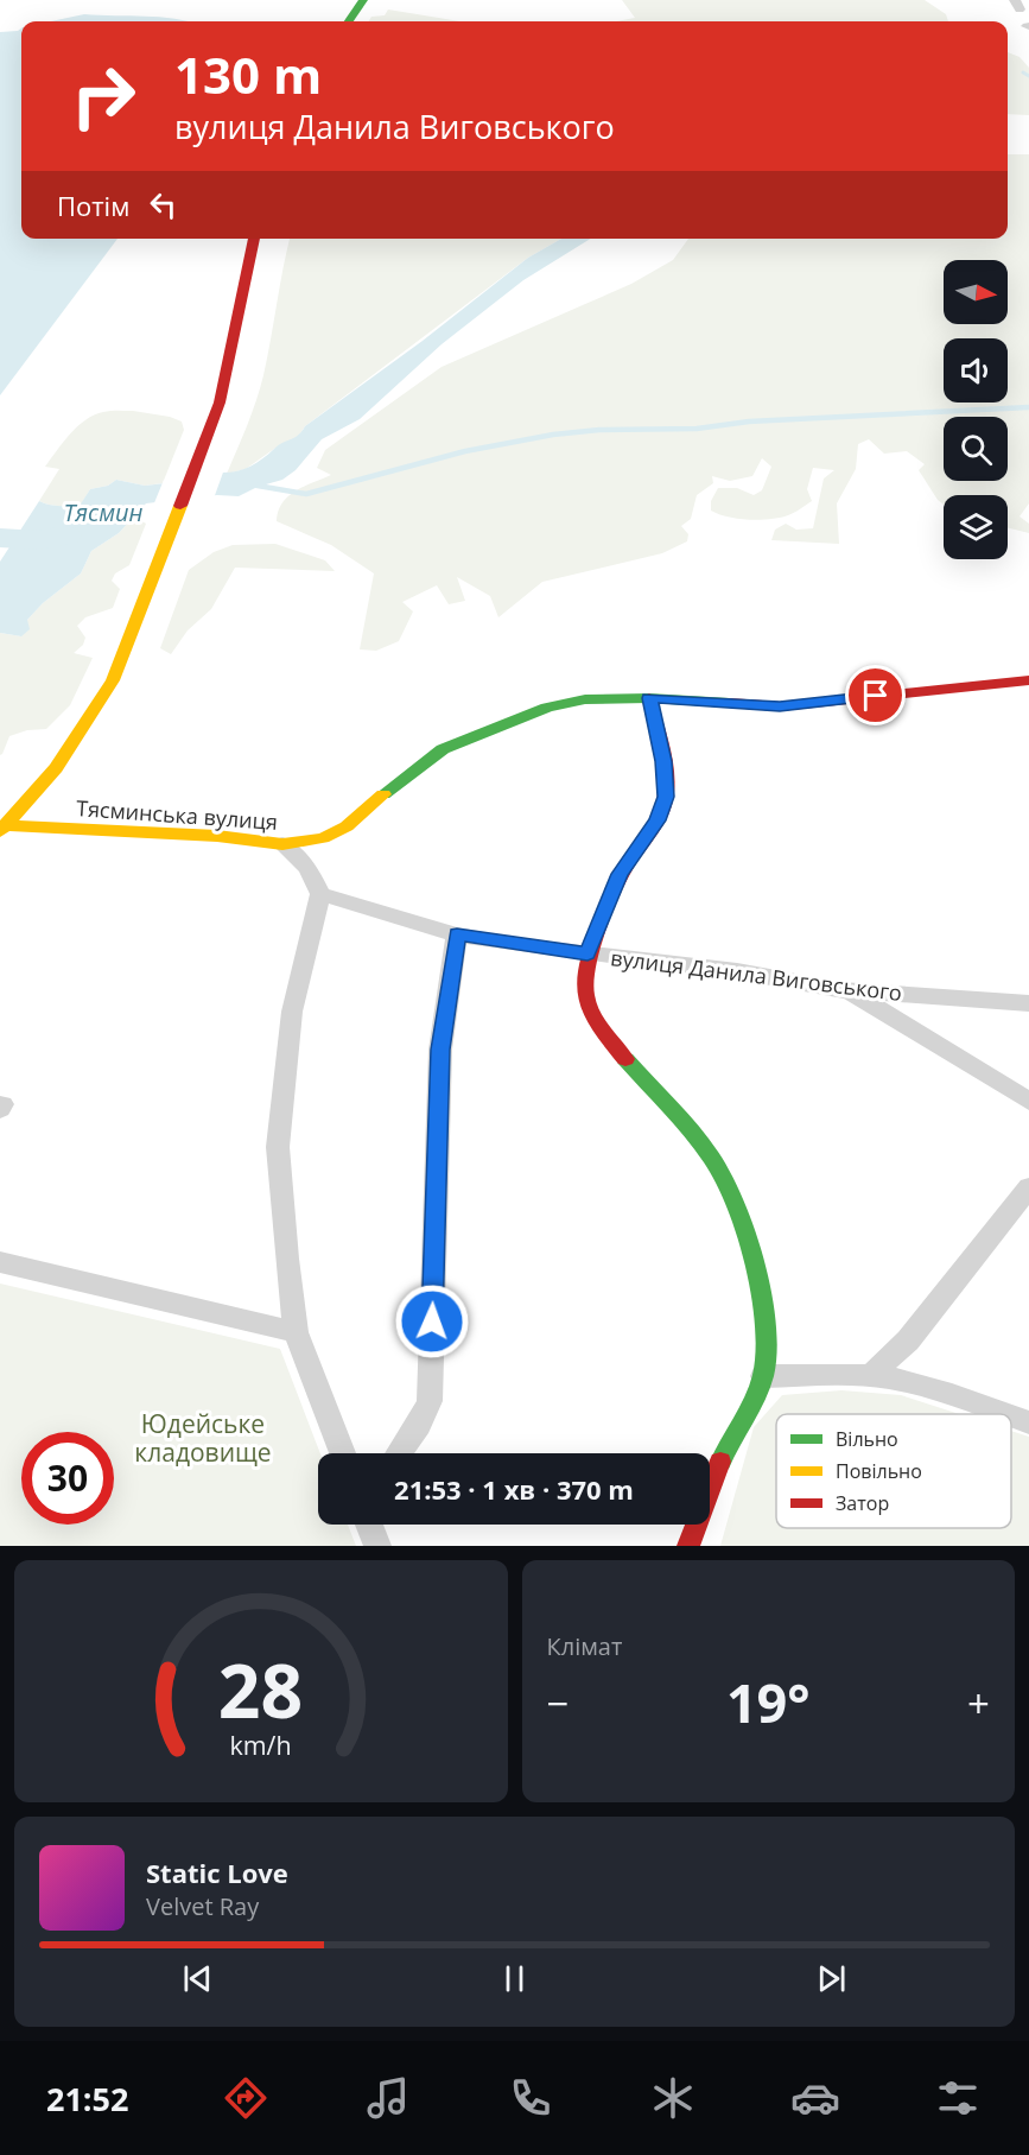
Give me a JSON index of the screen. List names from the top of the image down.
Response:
{
  "streets": {
    "street": ["Тясминська вулиця", "вулиця Данила Виговського"]
  },
  "water": ["Тясмин"],
  "parks": ["Юдейське кладовище"],
  "legend": ["Вільно", "Повільно", "Затор"],
  "north": "right",
  "page": {
    "turn": ["130 m", "вулиця Данила Виговського"],
    "then": "Потім",
    "limit": "30",
    "trip": "21:53 · 1 хв · 370 m",
    "tile": "Клімат",
    "heat": ["−", "19°", "+"],
    "song": ["Static Love", "Velvet Ray"],
    "tabs": "21:52",
    "gauge": ["28", "km/h"]
  }
}
